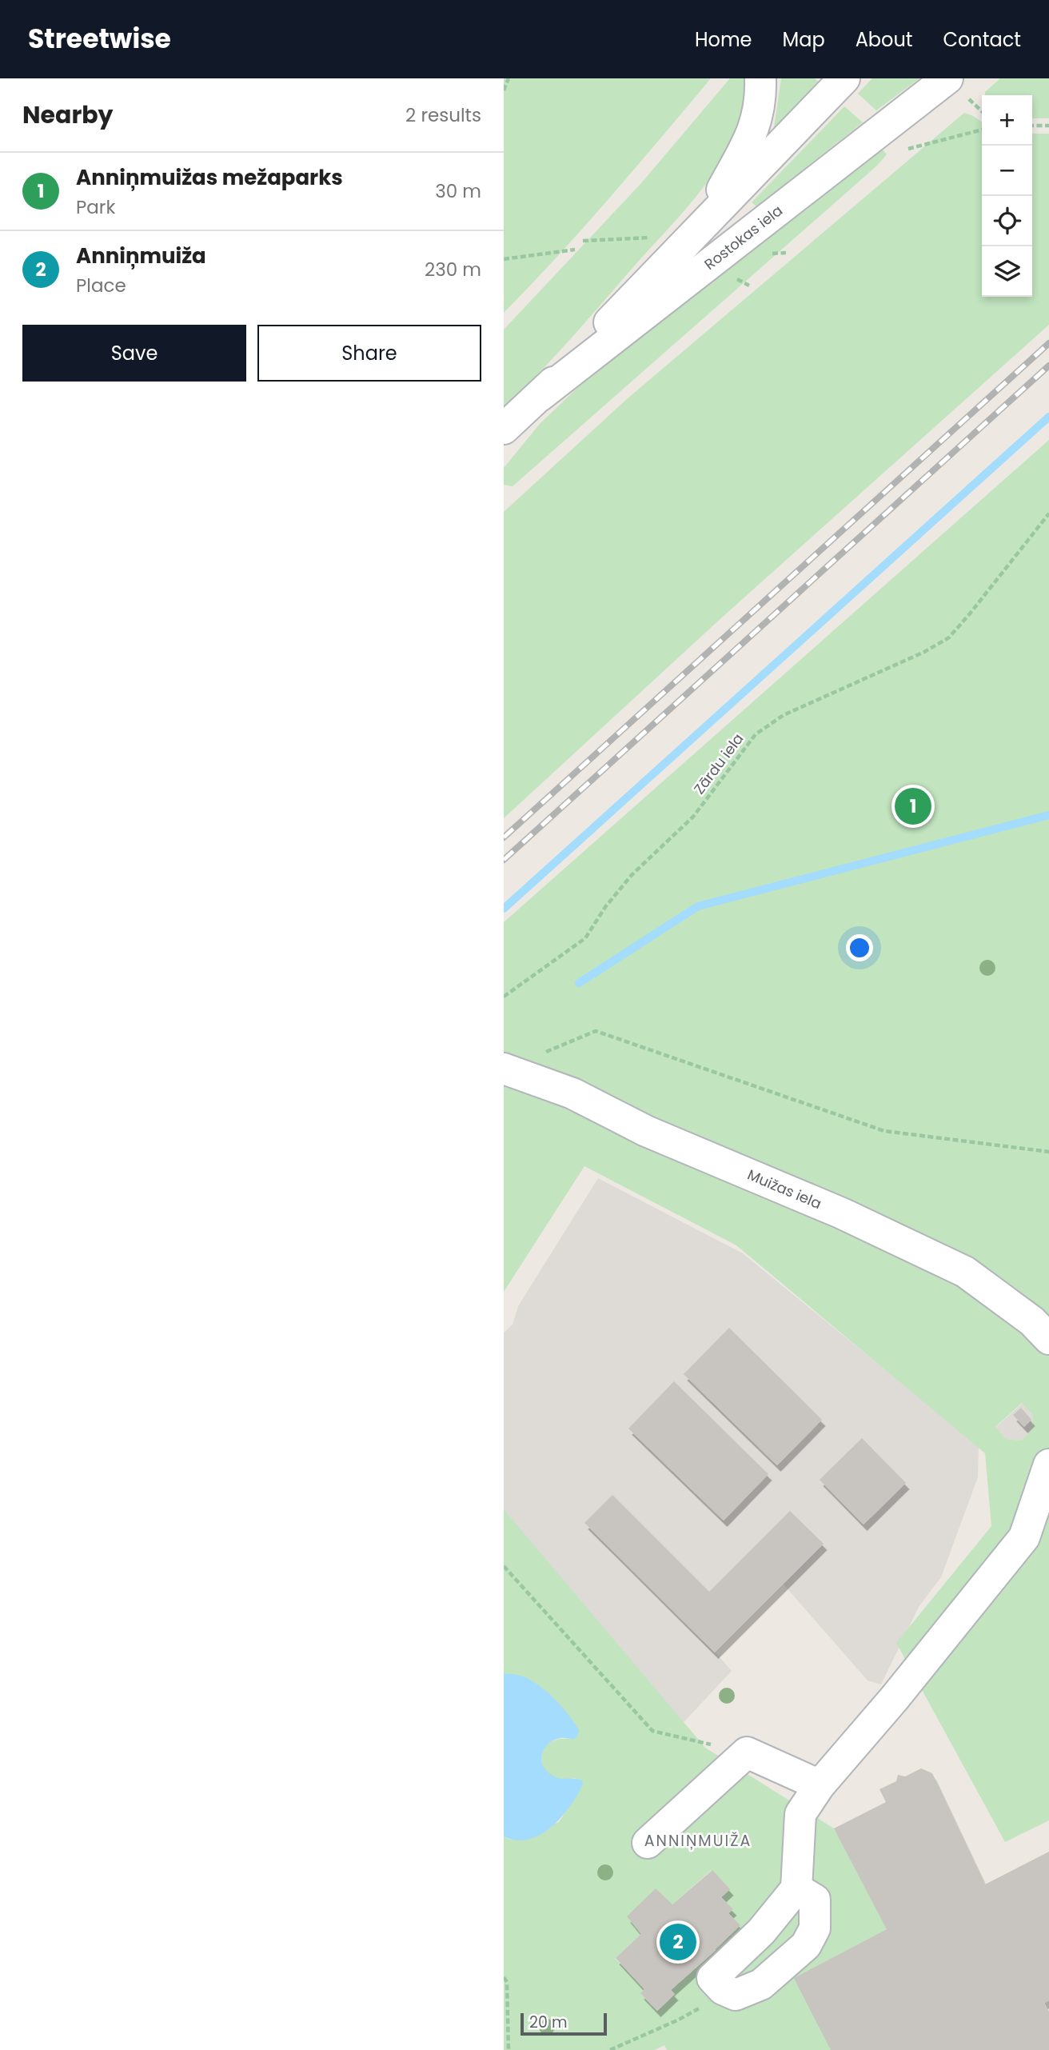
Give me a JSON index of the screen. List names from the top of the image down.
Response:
{
  "streets": {
    "street": ["Rostokas iela", "Muižas iela"],
    "path": ["Zārdu iela"]
  },
  "districts": ["ANNIŅMUIŽA"],
  "scale_bar": "20 m",
  "page": {
    "header": "Streetwise",
    "nav": [
      "Home",
      "Map",
      "About",
      "Contact"
    ],
    "heading": ["Nearby", "2 results"],
    "map_buttons": ["+", "−"],
    "list": [
      {
        "mark": "1",
        "name": "Anniņmuižas mežaparks",
        "note": "Park",
        "value": "30 m"
      },
      {
        "mark": "2",
        "name": "Anniņmuiža",
        "note": "Place",
        "value": "230 m"
      }
    ],
    "buttons": ["Save", "Share"],
    "pins": ["1", "2"],
    "scale": "20 m"
  }
}
